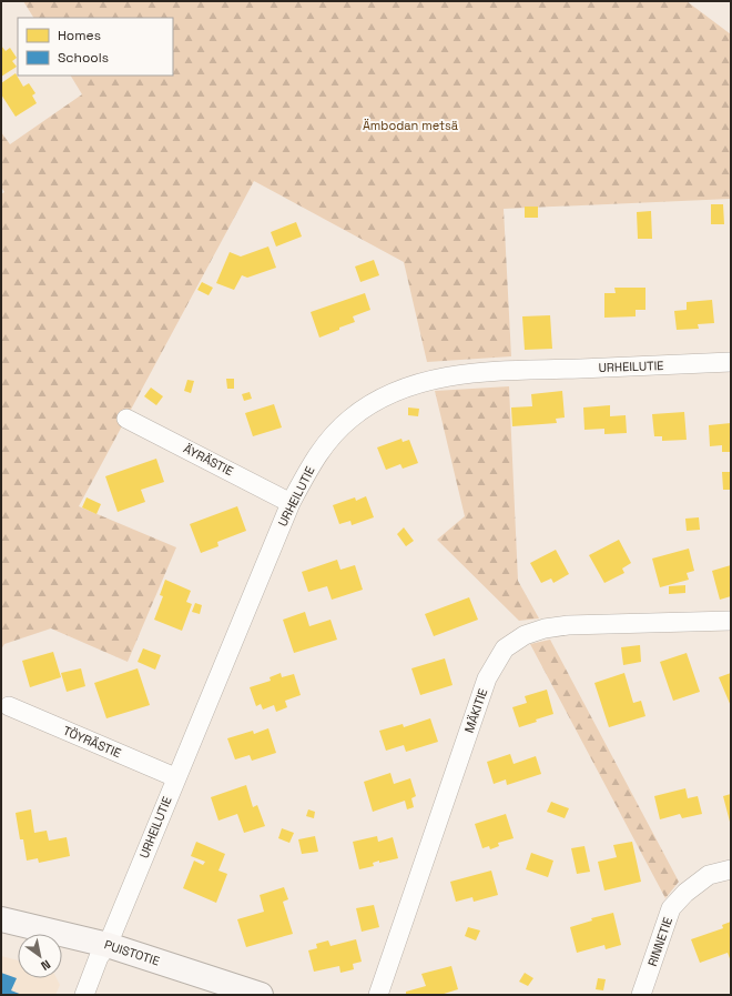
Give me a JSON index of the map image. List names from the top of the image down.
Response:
{
  "streets": {
    "street": [
      "URHEILUTIE",
      "ÄYRÄSTIE",
      "MÄKITIE",
      "TÖYRÄSTIE",
      "RINNETIE",
      "PUISTOTIE"
    ]
  },
  "crossings": [
    ["URHEILUTIE", "ÄYRÄSTIE"],
    ["URHEILUTIE", "TÖYRÄSTIE"],
    ["URHEILUTIE", "PUISTOTIE"]
  ],
  "parks": ["Ämbodan metsä"],
  "legend": ["Homes", "Schools"],
  "north": "bottom right"
}
